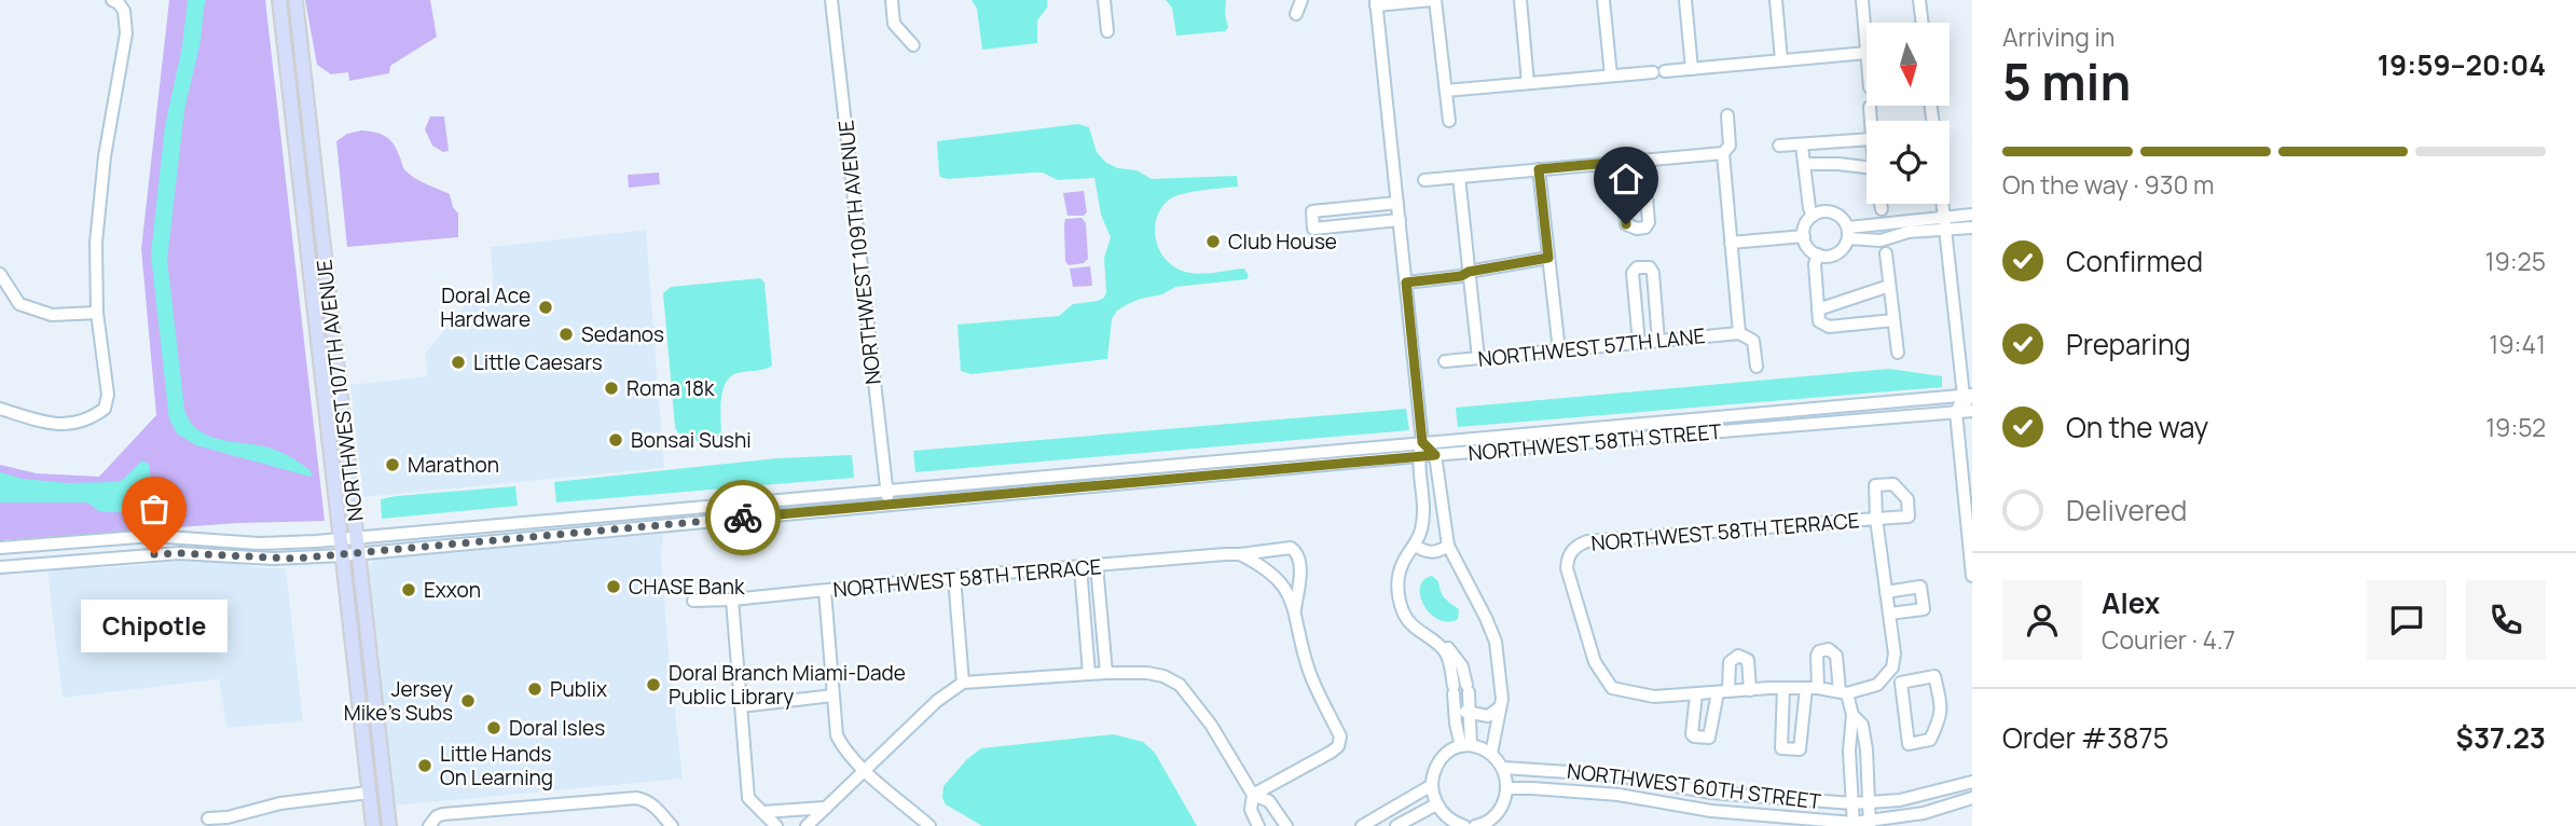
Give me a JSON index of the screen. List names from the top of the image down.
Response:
{
  "streets": {
    "main road": ["NORTHWEST 107TH AVENUE"],
    "street": [
      "NORTHWEST 109TH AVENUE",
      "NORTHWEST 57TH LANE",
      "NORTHWEST 58TH STREET",
      "NORTHWEST 58TH TERRACE",
      "NORTHWEST 60TH STREET"
    ]
  },
  "crossings": [
    ["NORTHWEST 109TH AVENUE", "NORTHWEST 58TH STREET"],
    ["NORTHWEST 107TH AVENUE", "NORTHWEST 58TH STREET"]
  ],
  "places": [
    "Club House",
    "Doral Ace Hardware",
    "Sedanos",
    "Little Caesars",
    "Roma 18k",
    "Bonsai Sushi",
    "Marathon",
    "Chipotle",
    "CHASE Bank",
    "Exxon",
    "Doral Branch Miami-Dade Public Library",
    "Publix",
    "Jersey Mike's Subs",
    "Doral Isles",
    "Little Hands On Learning"
  ],
  "north": "bottom",
  "page": {
    "heading": ["5 min", "Arriving in", "19:59–20:04"],
    "panel": [
      "Alex",
      "Courier · 4.7",
      "Order #3875",
      "$37.23"
    ],
    "bar": "On the way · 930 m",
    "list": [
      ["Confirmed", "19:25"],
      ["Preparing", "19:41"],
      ["On the way", "19:52"],
      "Delivered"
    ],
    "bubble": "Chipotle"
  }
}
